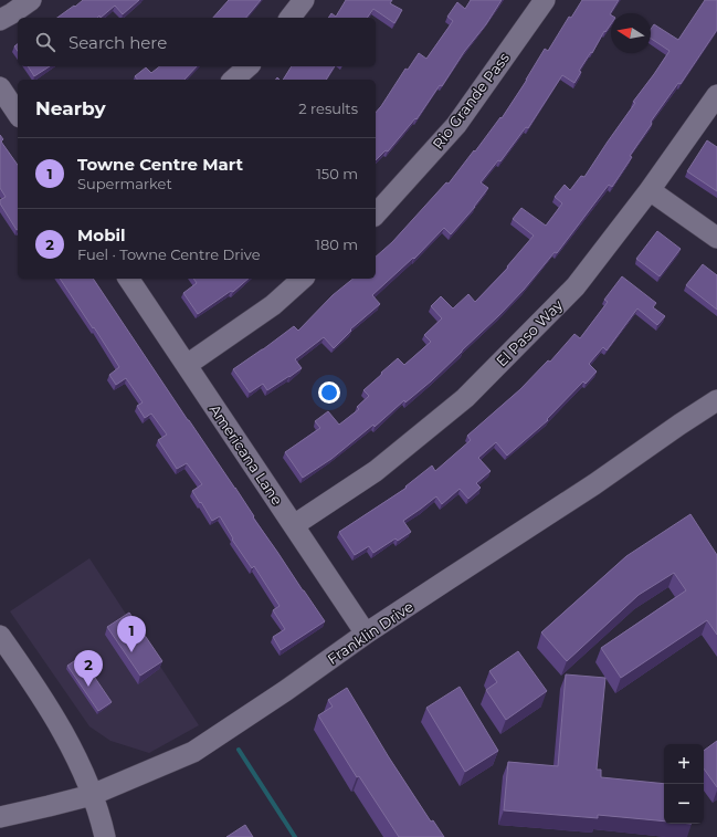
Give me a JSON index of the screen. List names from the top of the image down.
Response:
{
  "streets": {
    "street": [
      "Rio Grande Pass",
      "El Paso Way",
      "Americana Lane",
      "Franklin Drive"
    ]
  },
  "crossings": [
    ["El Paso Way", "Americana Lane"],
    ["Americana Lane", "Franklin Drive"]
  ],
  "north": "left",
  "page": {
    "search": "Search here",
    "heading": ["Nearby", "2 results"],
    "list": [
      {
        "mark": "1",
        "name": "Towne Centre Mart",
        "note": "Supermarket",
        "value": "150 m"
      },
      {
        "mark": "2",
        "name": "Mobil",
        "note": "Fuel · Towne Centre Drive",
        "value": "180 m"
      }
    ],
    "pins": ["1", "2"],
    "map_buttons": ["+", "−"]
  }
}
